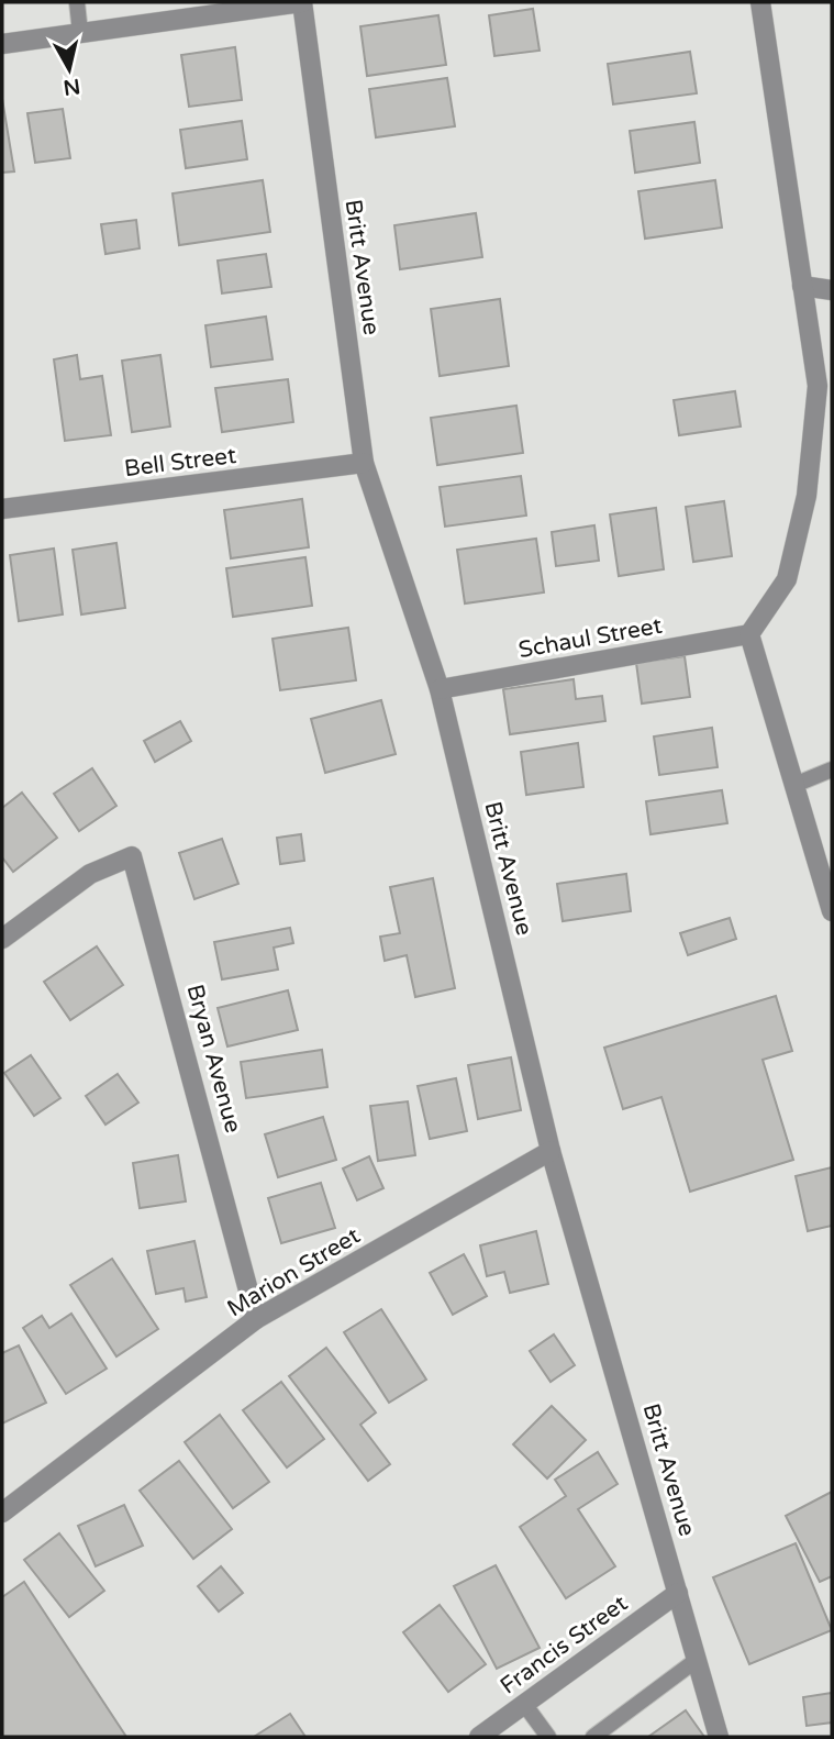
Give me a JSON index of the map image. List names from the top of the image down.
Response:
{
  "streets": {
    "street": [
      "Britt Avenue",
      "Bell Street",
      "Schaul Street",
      "Bryan Avenue",
      "Marion Street",
      "Francis Street"
    ]
  },
  "crossings": [
    ["Britt Avenue", "Bell Street"],
    ["Britt Avenue", "Schaul Street"],
    ["Britt Avenue", "Marion Street"],
    ["Britt Avenue", "Francis Street"],
    ["Bryan Avenue", "Marion Street"]
  ],
  "north": "bottom"
}
